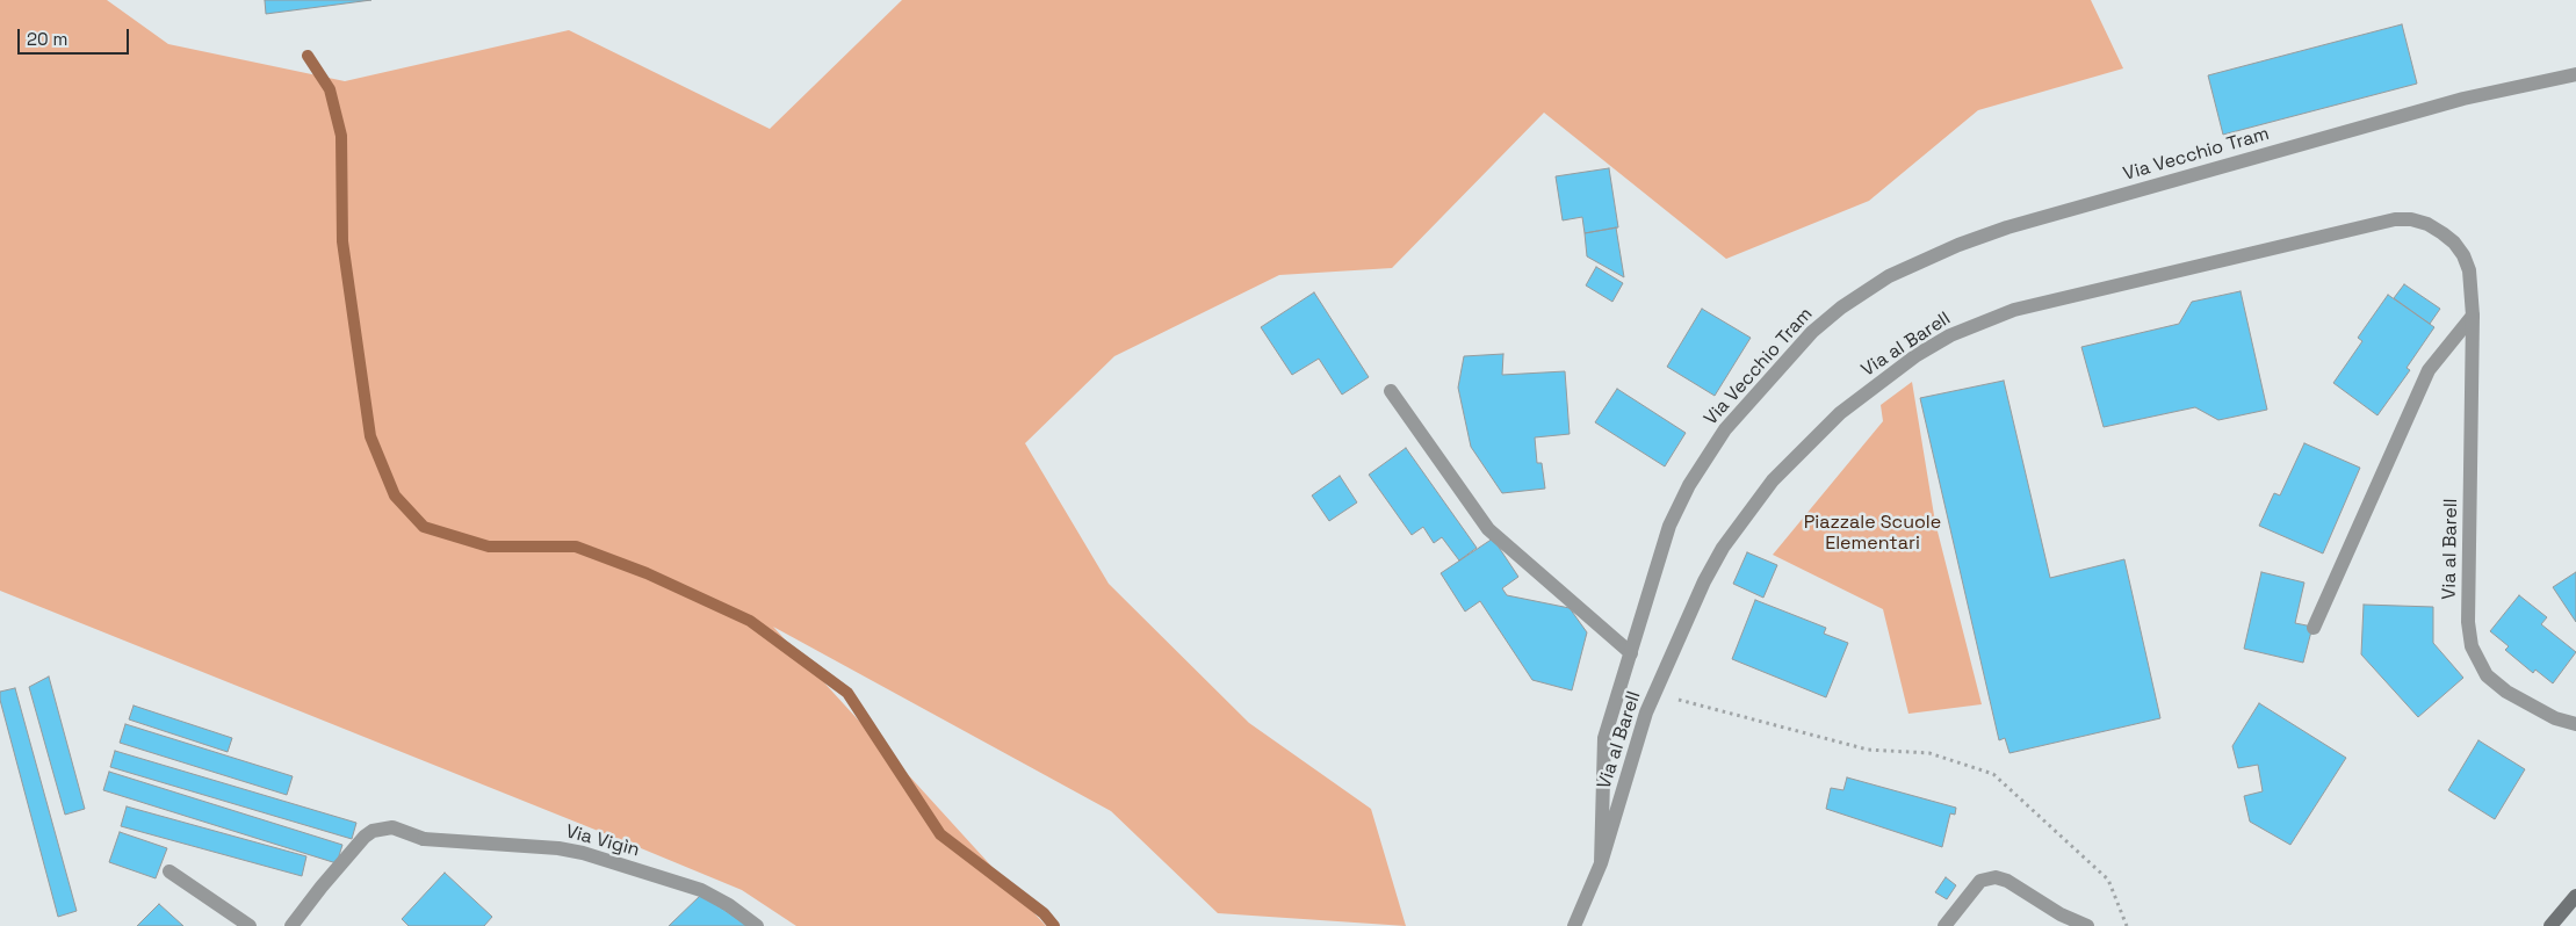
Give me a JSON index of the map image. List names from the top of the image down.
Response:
{
  "streets": {
    "street": ["Via Vecchio Tram", "Via al Barell", "Via Vigìn"]
  },
  "crossings": [
    ["Via Vecchio Tram", "Via al Barell"]
  ],
  "parks": ["Piazzale Scuole Elementari"],
  "scale_bar": "20 m"
}
